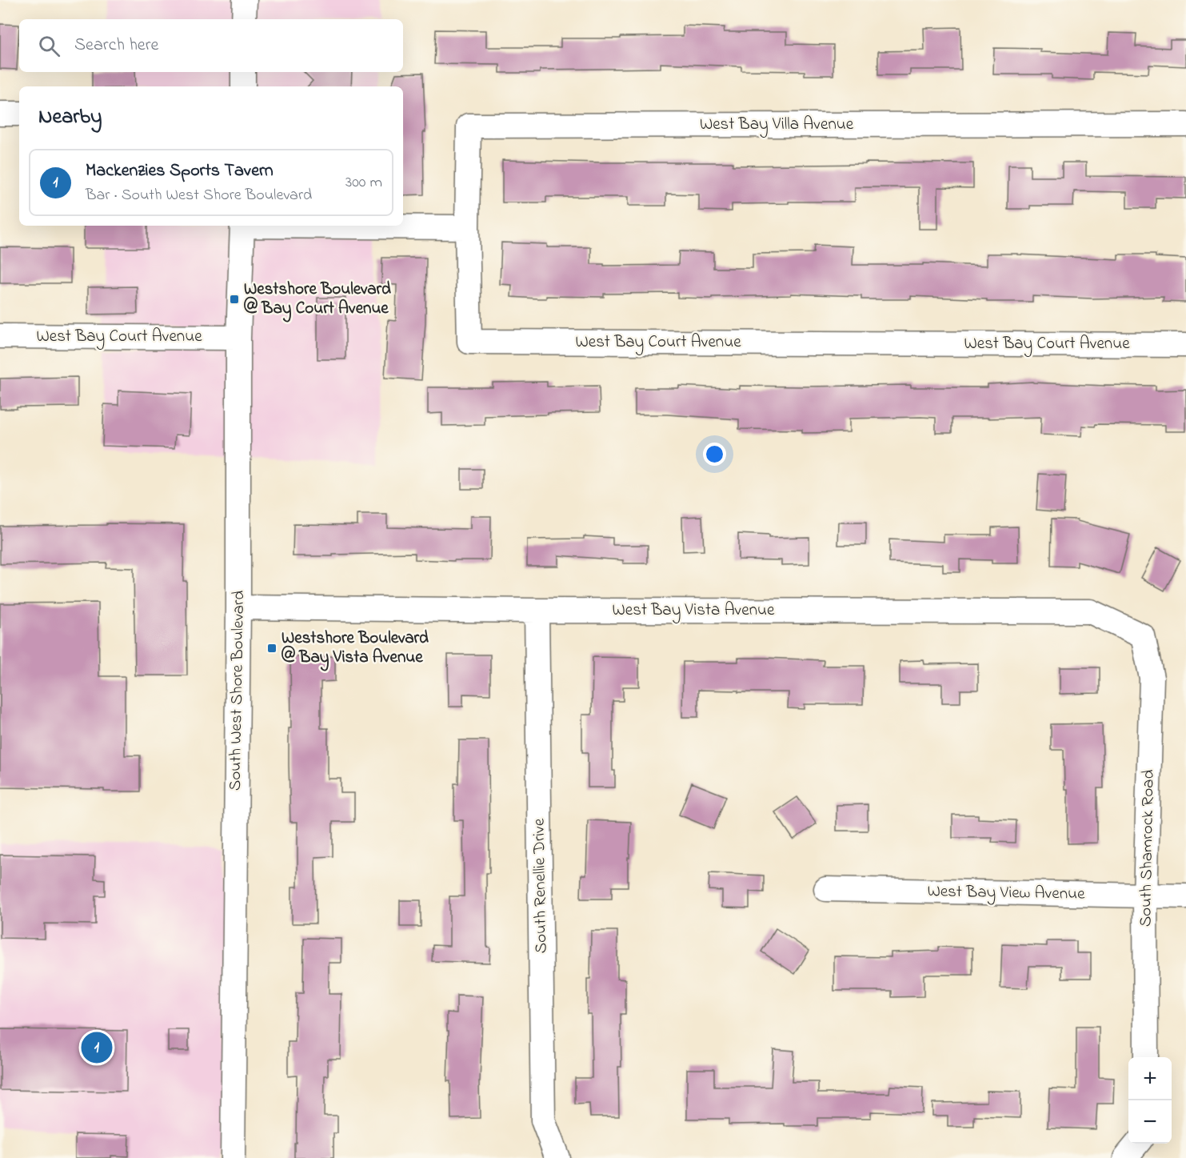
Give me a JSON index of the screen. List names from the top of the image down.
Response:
{
  "streets": {
    "street": [
      "West Bay Villa Avenue",
      "West Bay Court Avenue",
      "West Bay Vista Avenue",
      "South West Shore Boulevard",
      "South Shamrock Road",
      "South Renellie Drive",
      "West Bay View Avenue"
    ]
  },
  "crossings": [
    ["West Bay Villa Avenue", "West Bay Court Avenue"],
    ["West Bay Court Avenue", "South West Shore Boulevard"],
    ["West Bay Vista Avenue", "South West Shore Boulevard"],
    ["West Bay Vista Avenue", "South Shamrock Road"],
    ["West Bay Vista Avenue", "South Renellie Drive"],
    ["South Shamrock Road", "West Bay View Avenue"]
  ],
  "places": {
    "transit": ["Westshore Boulevard @ Bay Court Avenue", "Westshore Boulevard @ Bay Vista Avenue"]
  },
  "page": {
    "search": "Search here",
    "heading": "Nearby",
    "list": [
      {
        "mark": "1",
        "name": "Mackenzies Sports Tavern",
        "note": "Bar · South West Shore Boulevard",
        "value": "300 m"
      }
    ],
    "pins": "1",
    "map_buttons": ["+", "−"]
  }
}
